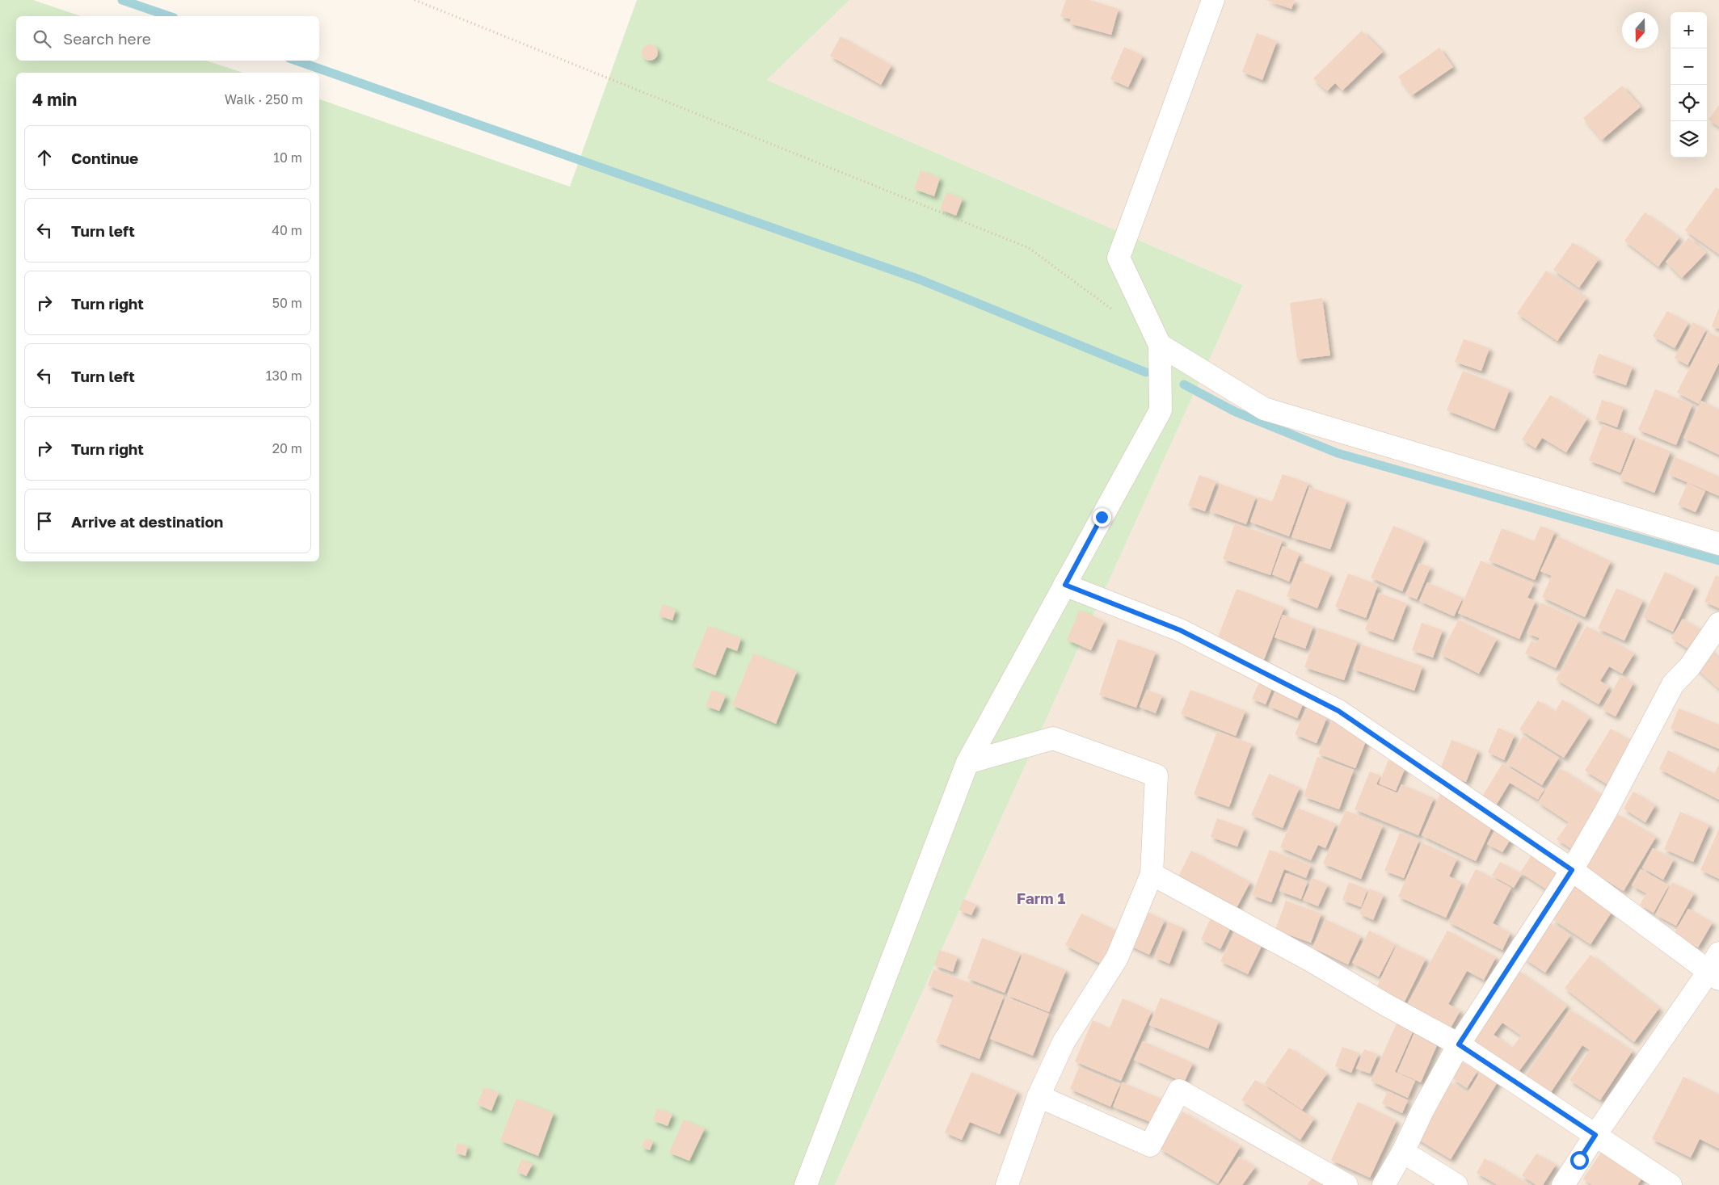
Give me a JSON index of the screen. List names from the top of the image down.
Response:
{
  "districts": ["Farm 1"],
  "north": "bottom",
  "page": {
    "map_buttons": ["+", "−"],
    "search": "Search here",
    "heading": ["4 min", "Walk · 250 m"],
    "list": [
      ["Continue", "10 m"],
      ["Turn left", "40 m"],
      ["Turn right", "50 m"],
      ["Turn left", "130 m"],
      ["Turn right", "20 m"],
      "Arrive at destination"
    ]
  }
}
